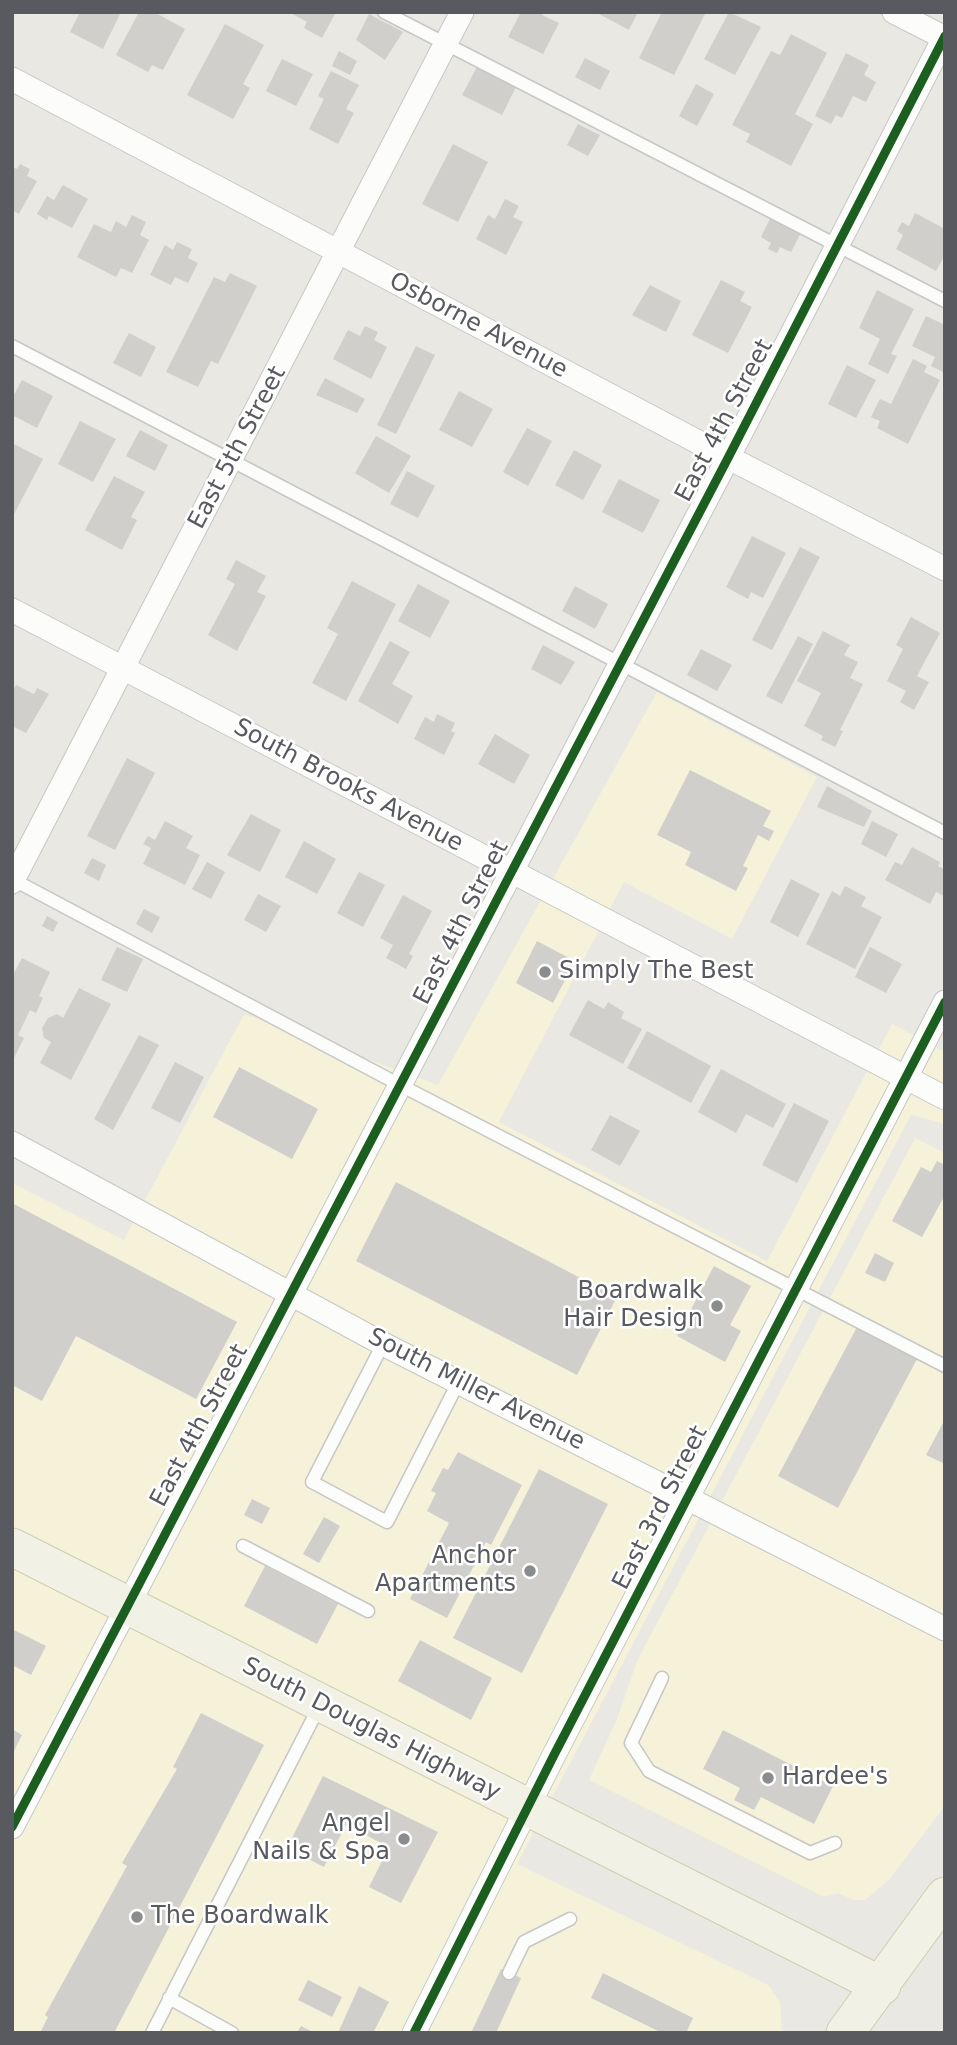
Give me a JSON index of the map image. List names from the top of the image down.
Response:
{
  "streets": {
    "main road": ["South Douglas Highway"],
    "street": [
      "Osborne Avenue",
      "East 4th Street",
      "East 5th Street",
      "South Brooks Avenue",
      "South Miller Avenue",
      "East 3rd Street"
    ]
  },
  "crossings": [
    ["Osborne Avenue", "East 4th Street"],
    ["Osborne Avenue", "East 5th Street"],
    ["East 4th Street", "South Brooks Avenue"],
    ["East 4th Street", "South Miller Avenue"],
    ["East 4th Street", "South Douglas Highway"],
    ["East 5th Street", "South Brooks Avenue"],
    ["South Brooks Avenue", "East 3rd Street"],
    ["South Miller Avenue", "East 3rd Street"],
    ["East 3rd Street", "South Douglas Highway"]
  ],
  "places": [
    "Simply The Best",
    "Boardwalk Hair Design",
    "Anchor Apartments",
    "Hardee's",
    "Angel Nails & Spa",
    "The Boardwalk"
  ]
}
